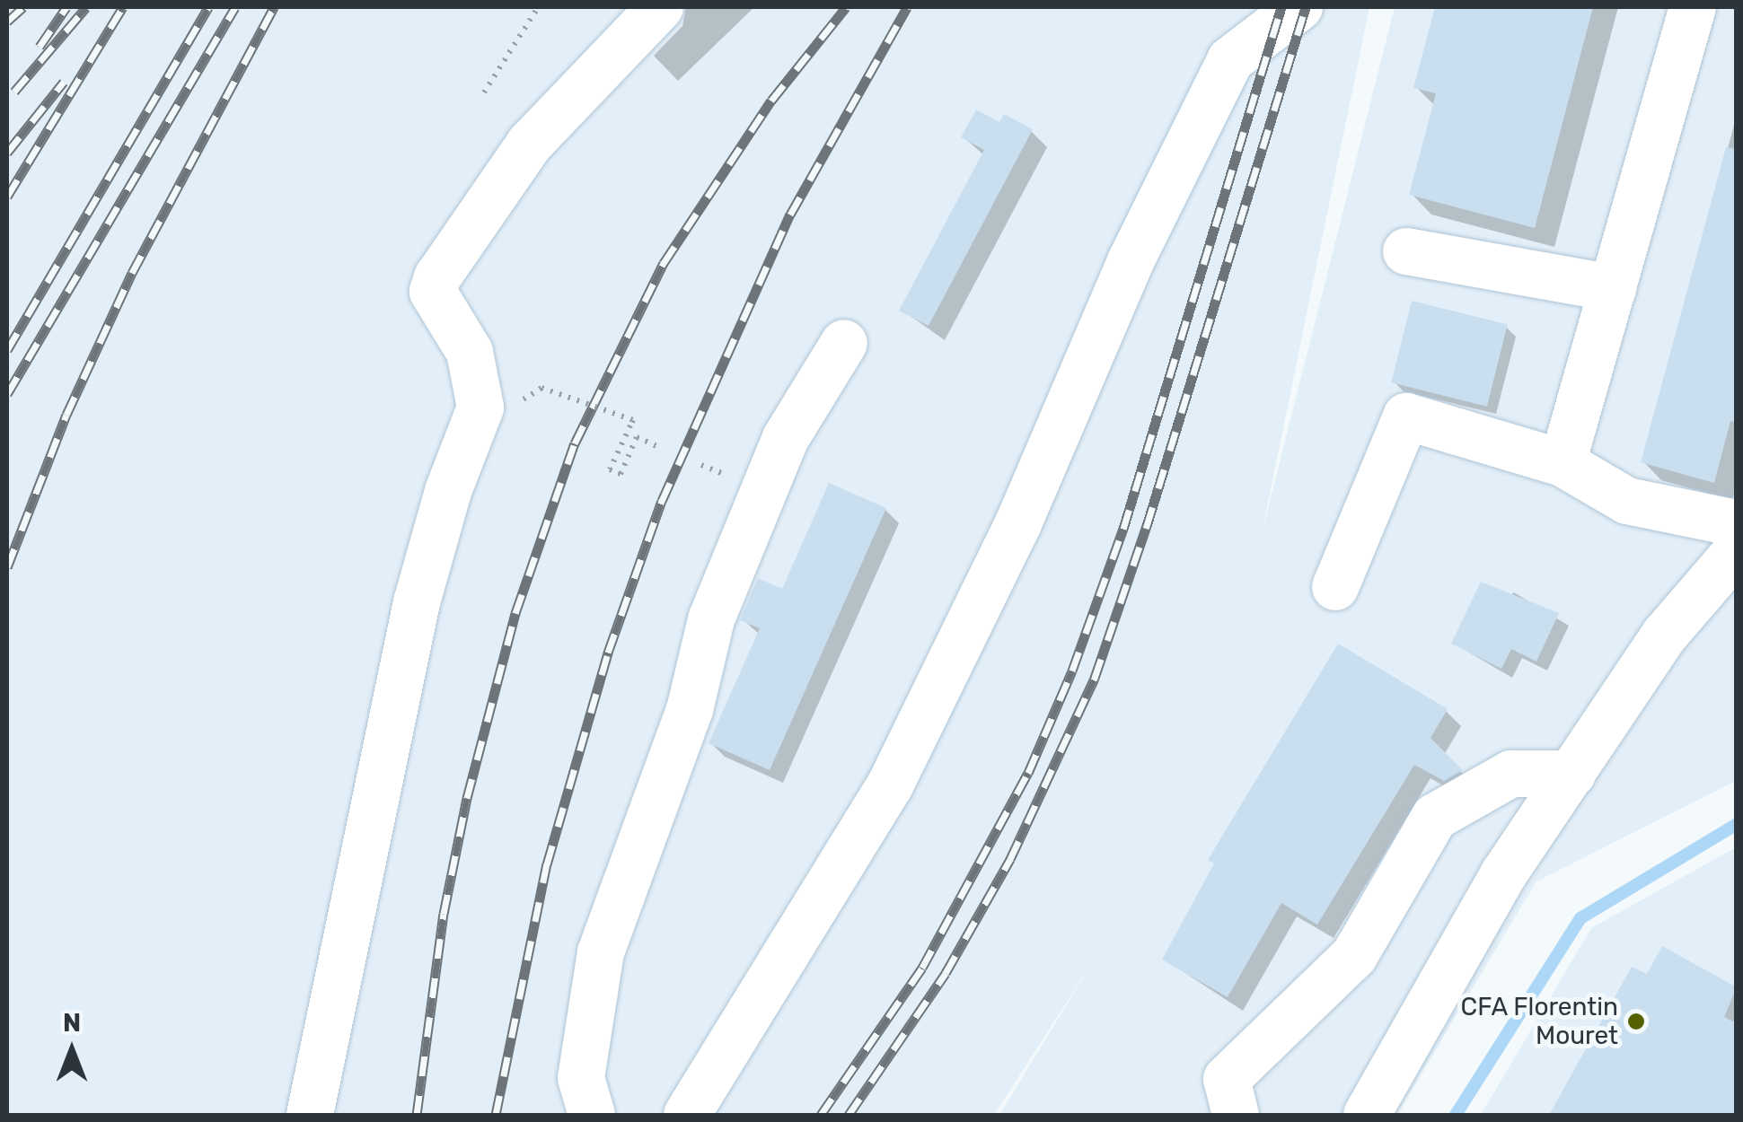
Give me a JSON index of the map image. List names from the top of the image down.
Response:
{
  "places": ["CFA Florentin Mouret"],
  "north": "top"
}
